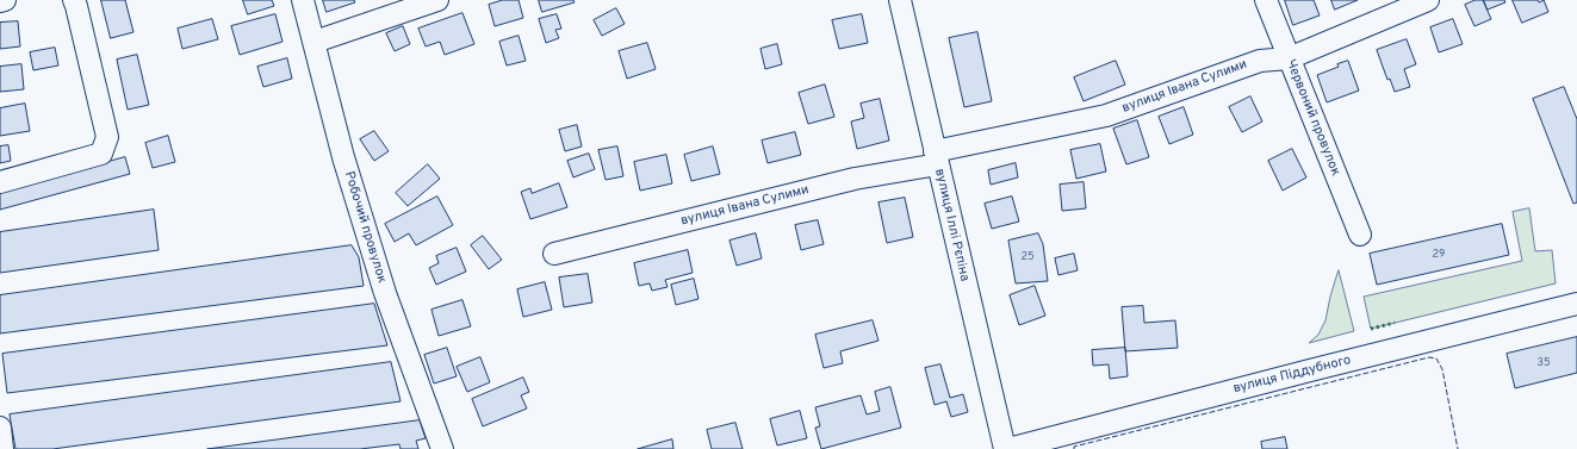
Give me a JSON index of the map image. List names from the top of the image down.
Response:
{
  "streets": {
    "street": [
      "вулиця Івана Сулими",
      "Червоний провулок",
      "вулиця Іллі Рєпіна",
      "Робочий провулок",
      "вулиця Піддубного"
    ]
  },
  "crossings": [
    ["вулиця Івана Сулими", "Червоний провулок"],
    ["вулиця Івана Сулими", "вулиця Іллі Рєпіна"],
    ["вулиця Іллі Рєпіна", "вулиця Піддубного"]
  ],
  "house_numbers": ["29", "25", "35"]
}
